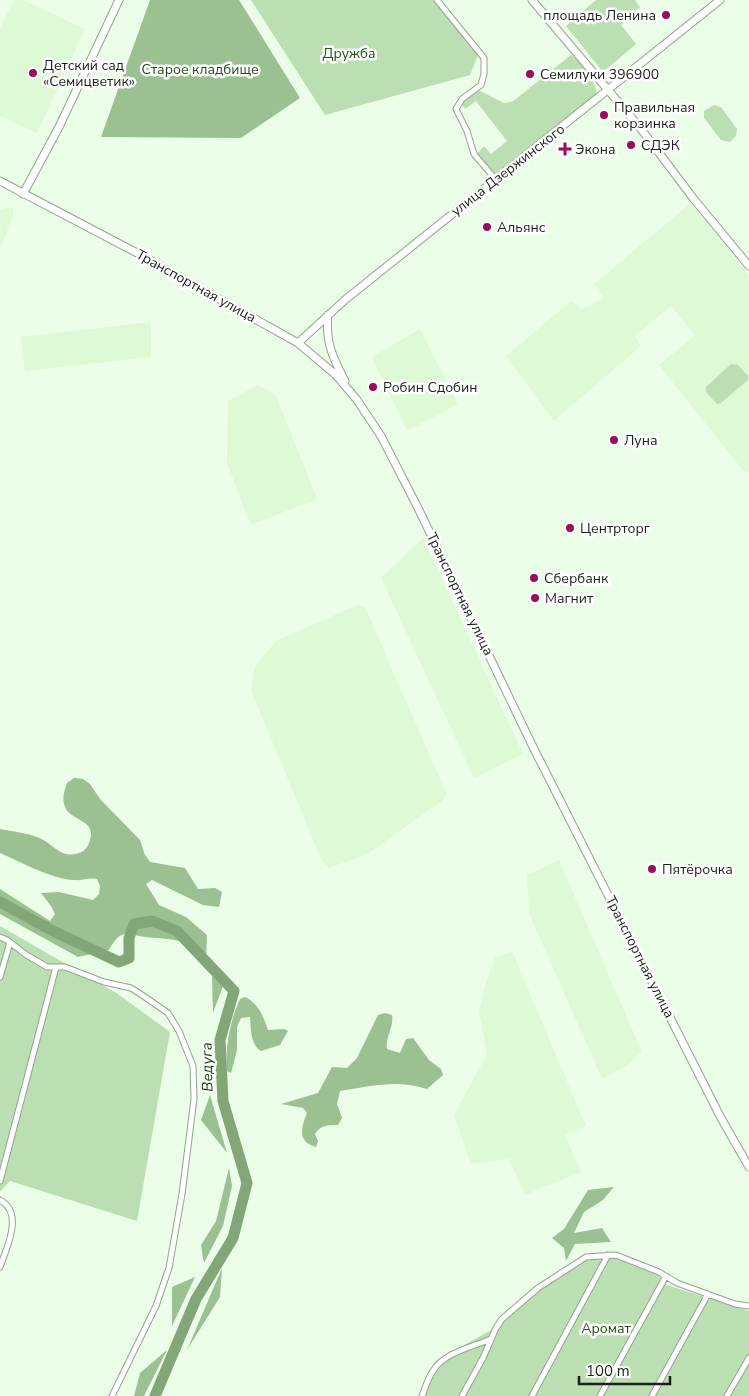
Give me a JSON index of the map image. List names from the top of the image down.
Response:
{
  "streets": {
    "main road": ["улица Дзержинского", "Транспортная улица"]
  },
  "crossings": [
    ["улица Дзержинского", "Транспортная улица"]
  ],
  "water": ["Ведуга"],
  "parks": ["Дружба", "Старое кладбище", "Аромат"],
  "places": {
    "other": [
      "площадь Ленина",
      "Детский сад «Семицветик»",
      "Семилуки 396900",
      "Правильная корзинка",
      "СДЭК",
      "Альянс",
      "Робин Сдобин",
      "Луна",
      "Центрторг",
      "Сбербанк",
      "Магнит",
      "Пятёрочка"
    ],
    "health": ["Экона"]
  },
  "scale_bar": "100 m"
}
